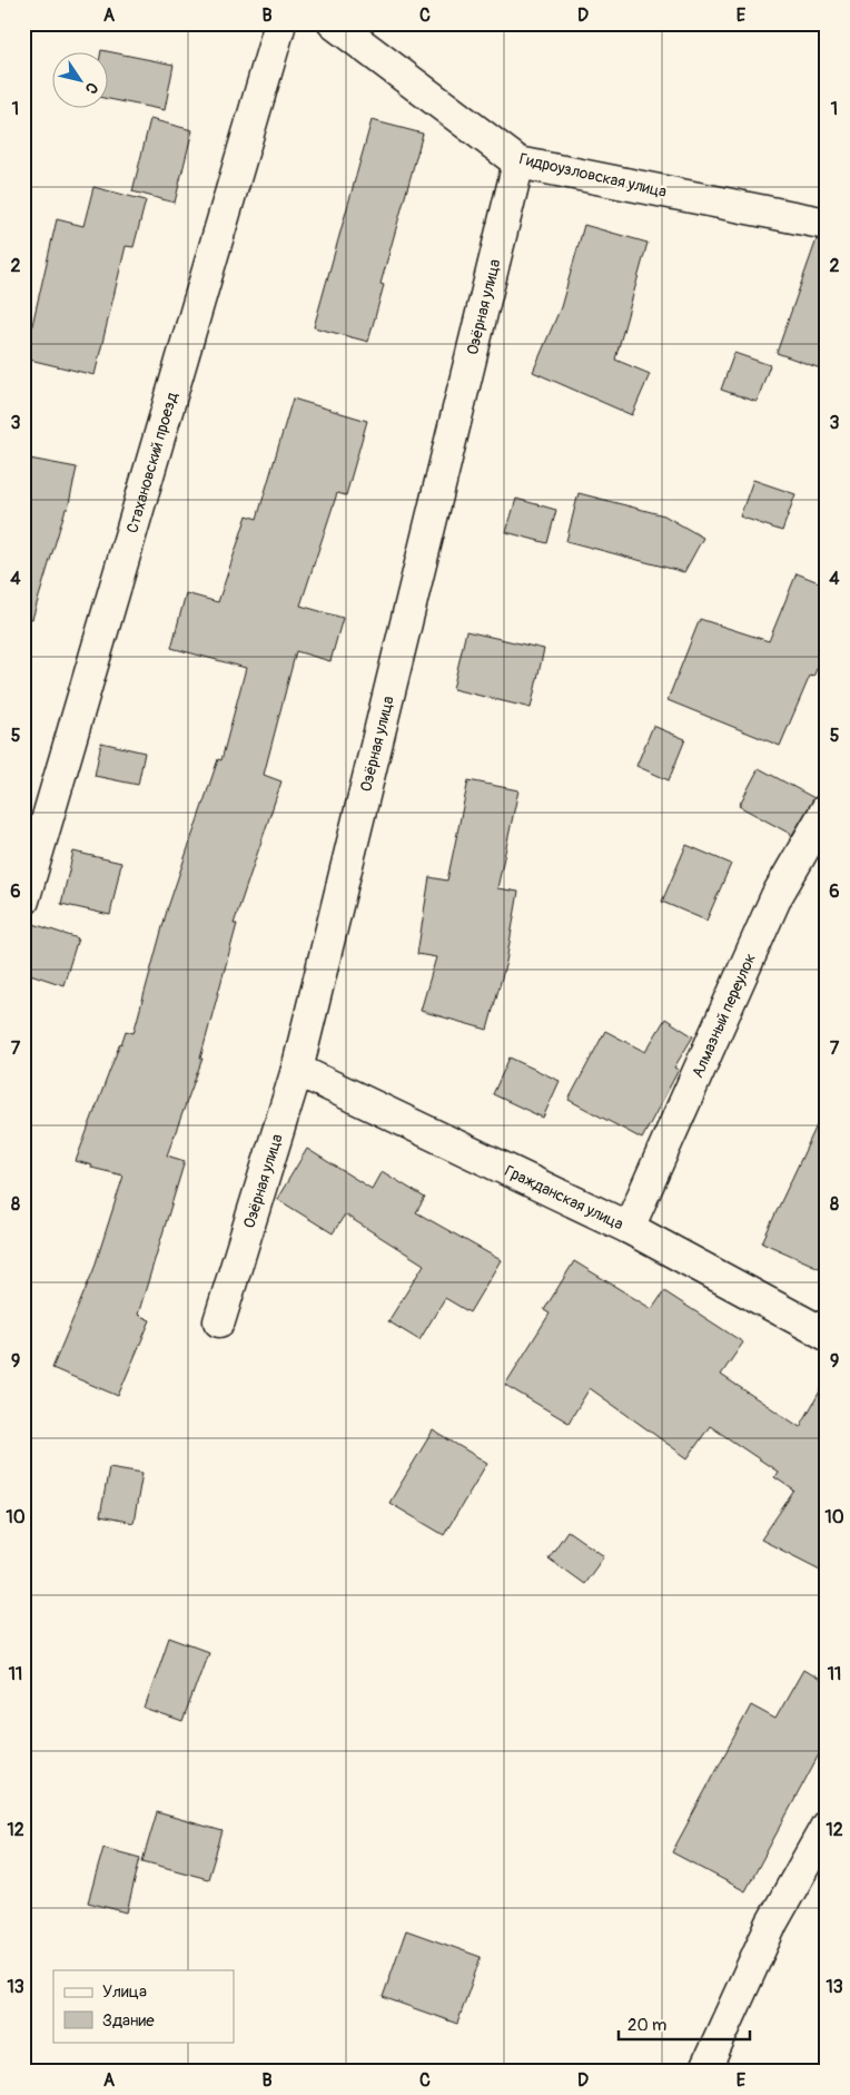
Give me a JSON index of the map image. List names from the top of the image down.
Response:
{
  "streets": {
    "street": [
      "Гидроузловская улица",
      "Озёрная улица",
      "Стахановский проезд",
      "Алмазный переулок",
      "Гражданская улица"
    ]
  },
  "crossings": [
    ["Гидроузловская улица", "Озёрная улица"],
    ["Озёрная улица", "Гражданская улица"],
    ["Алмазный переулок", "Гражданская улица"]
  ],
  "legend": ["Улица", "Здание"],
  "scale_bar": "20 m",
  "north": "bottom right",
  "grid": {
    "columns": [
      "A",
      "B",
      "C",
      "D",
      "E"
    ],
    "rows": [
      "1",
      "2",
      "3",
      "4",
      "5",
      "6",
      "7",
      "8",
      "9",
      "10",
      "11",
      "12",
      "13"
    ]
  }
}
